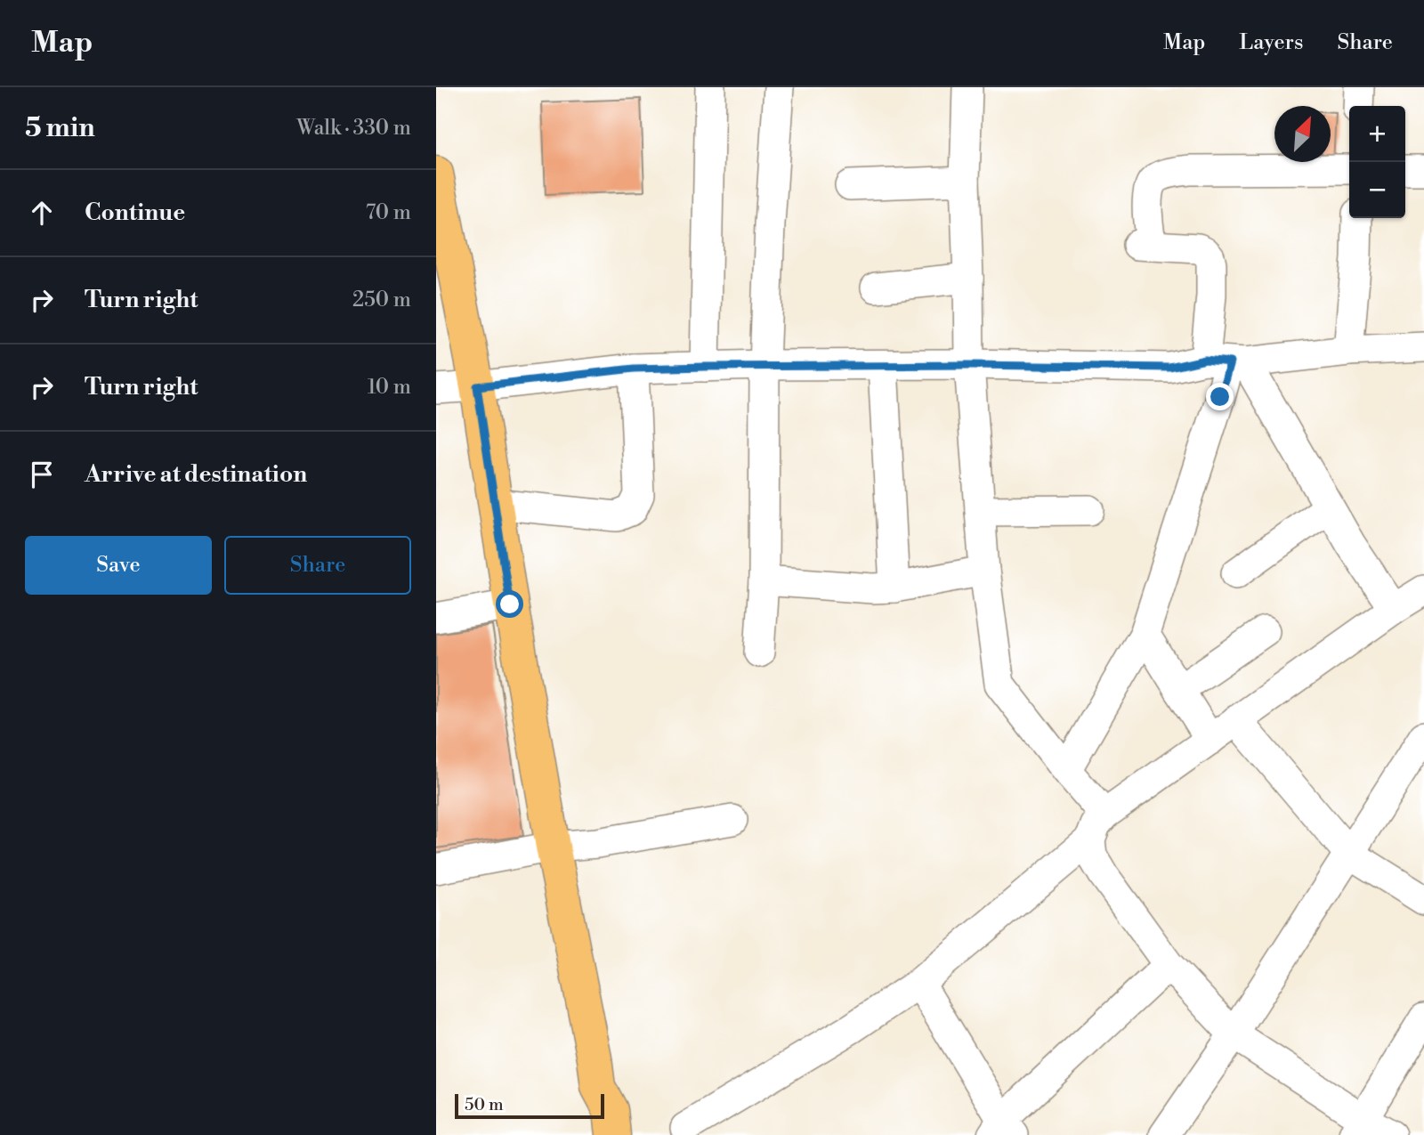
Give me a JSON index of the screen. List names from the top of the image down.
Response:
{
  "scale_bar": "50 m",
  "north": "top right",
  "page": {
    "header": "Map",
    "nav": ["Map", "Layers", "Share"],
    "heading": ["5 min", "Walk · 330 m"],
    "map_buttons": ["+", "−"],
    "list": [
      ["Continue", "70 m"],
      ["Turn right", "250 m"],
      ["Turn right", "10 m"],
      "Arrive at destination"
    ],
    "buttons": ["Save", "Share"],
    "scale": "50 m"
  }
}
